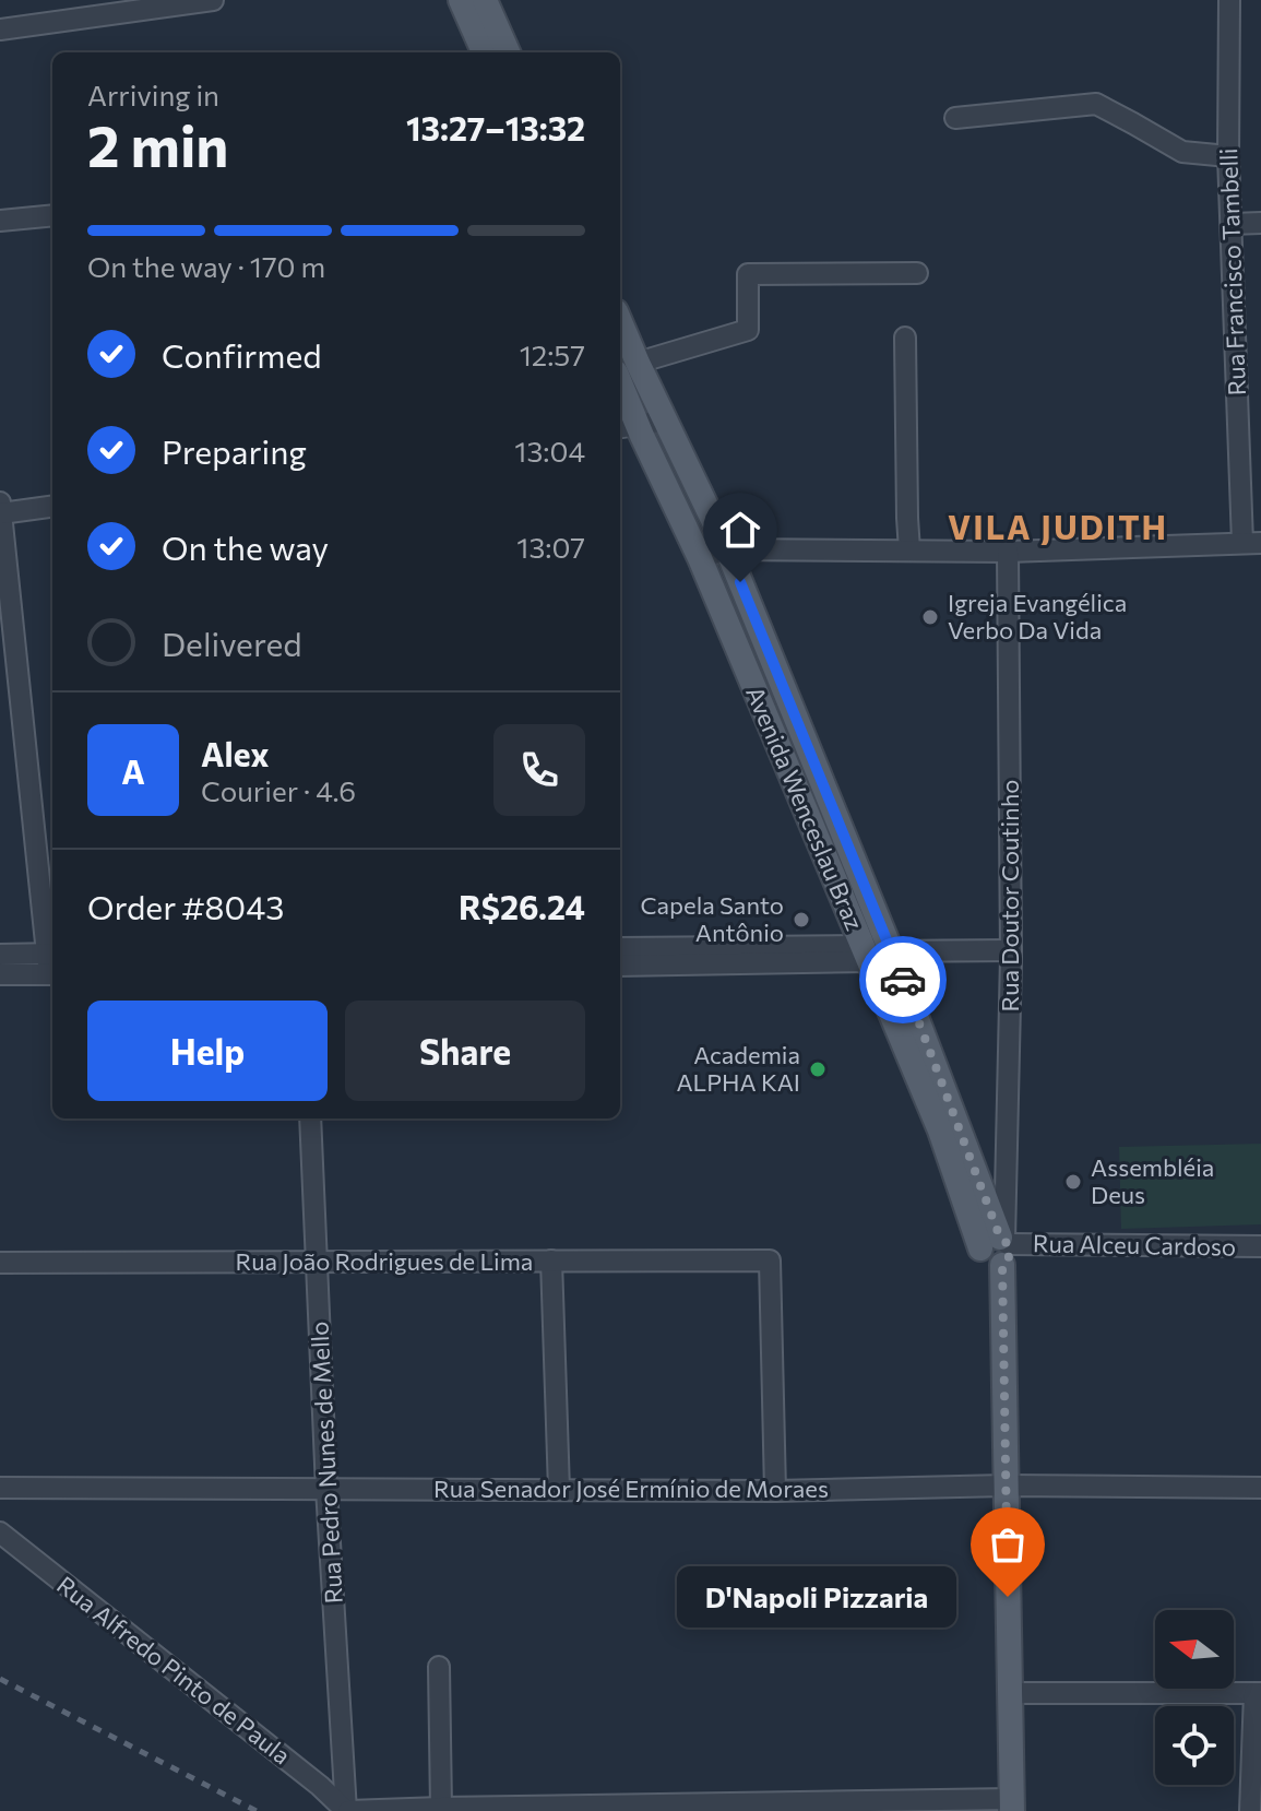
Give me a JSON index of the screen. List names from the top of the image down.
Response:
{
  "streets": {
    "main road": ["Avenida Wenceslau Braz", "Rua Doutor Coutinho"],
    "street": [
      "Rua Francisco Tambelli",
      "Rua Alceu Cardoso",
      "Rua João Rodrigues de Lima",
      "Rua Pedro Nunes de Mello",
      "Rua Senador José Ermínio de Moraes",
      "Rua Alfredo Pinto de Paula"
    ]
  },
  "crossings": [
    ["Avenida Wenceslau Braz", "Rua Doutor Coutinho"],
    ["Avenida Wenceslau Braz", "Rua Alceu Cardoso"],
    ["Rua Doutor Coutinho", "Rua Alceu Cardoso"],
    ["Rua Doutor Coutinho", "Rua Senador José Ermínio de Moraes"],
    ["Rua João Rodrigues de Lima", "Rua Pedro Nunes de Mello"],
    ["Rua João Rodrigues de Lima", "Rua Senador José Ermínio de Moraes"],
    ["Rua Pedro Nunes de Mello", "Rua Senador José Ermínio de Moraes"],
    ["Rua Pedro Nunes de Mello", "Rua Alfredo Pinto de Paula"]
  ],
  "districts": ["VILA JUDITH"],
  "places": [
    "Igreja Evangélica Verbo Da Vida",
    "Capela Santo Antônio",
    "Academia ALPHA KAI",
    "Assembléia Deus",
    "D'Napoli Pizzaria"
  ],
  "north": "left",
  "page": {
    "heading": ["2 min", "Arriving in", "13:27–13:32"],
    "panel": [
      "Alex",
      "Courier · 4.6",
      "Order #8043",
      "R$26.24"
    ],
    "bar": "On the way · 170 m",
    "list": [
      ["Confirmed", "12:57"],
      ["Preparing", "13:04"],
      ["On the way", "13:07"],
      "Delivered"
    ],
    "round": "A",
    "buttons": ["Help", "Share"],
    "bubble": "D'Napoli Pizzaria"
  }
}
